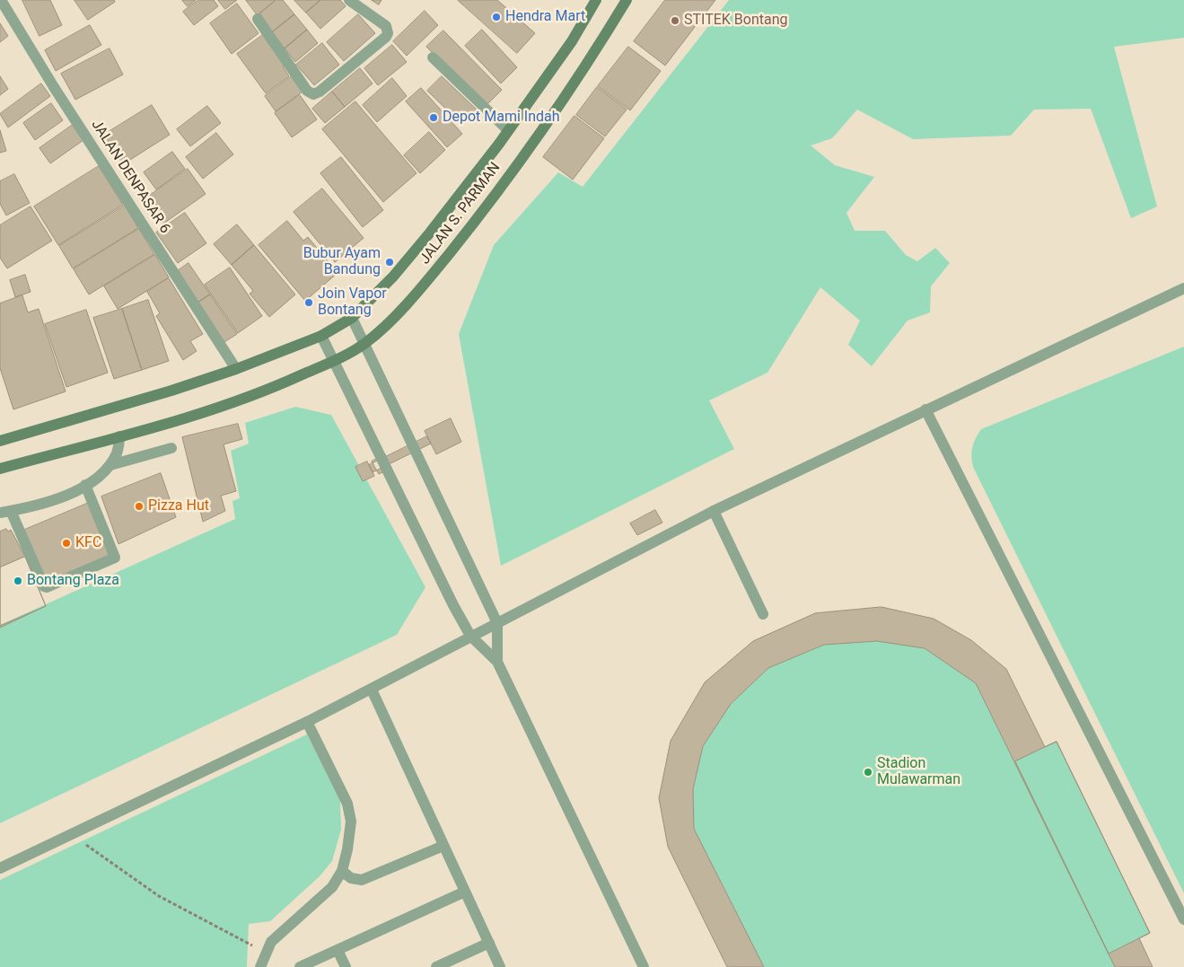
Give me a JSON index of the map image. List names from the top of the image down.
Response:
{
  "streets": {
    "main road": ["JALAN S. PARMAN"],
    "street": ["JALAN DENPASAR 6"]
  },
  "crossings": [
    ["JALAN DENPASAR 6", "JALAN S. PARMAN"]
  ],
  "places": [
    "Hendra Mart",
    "STITEK Bontang",
    "Depot Mami Indah",
    "Bubur Ayam Bandung",
    "Join Vapor Bontang",
    "Pizza Hut",
    "KFC",
    "Bontang Plaza",
    "Stadion Mulawarman"
  ]
}
